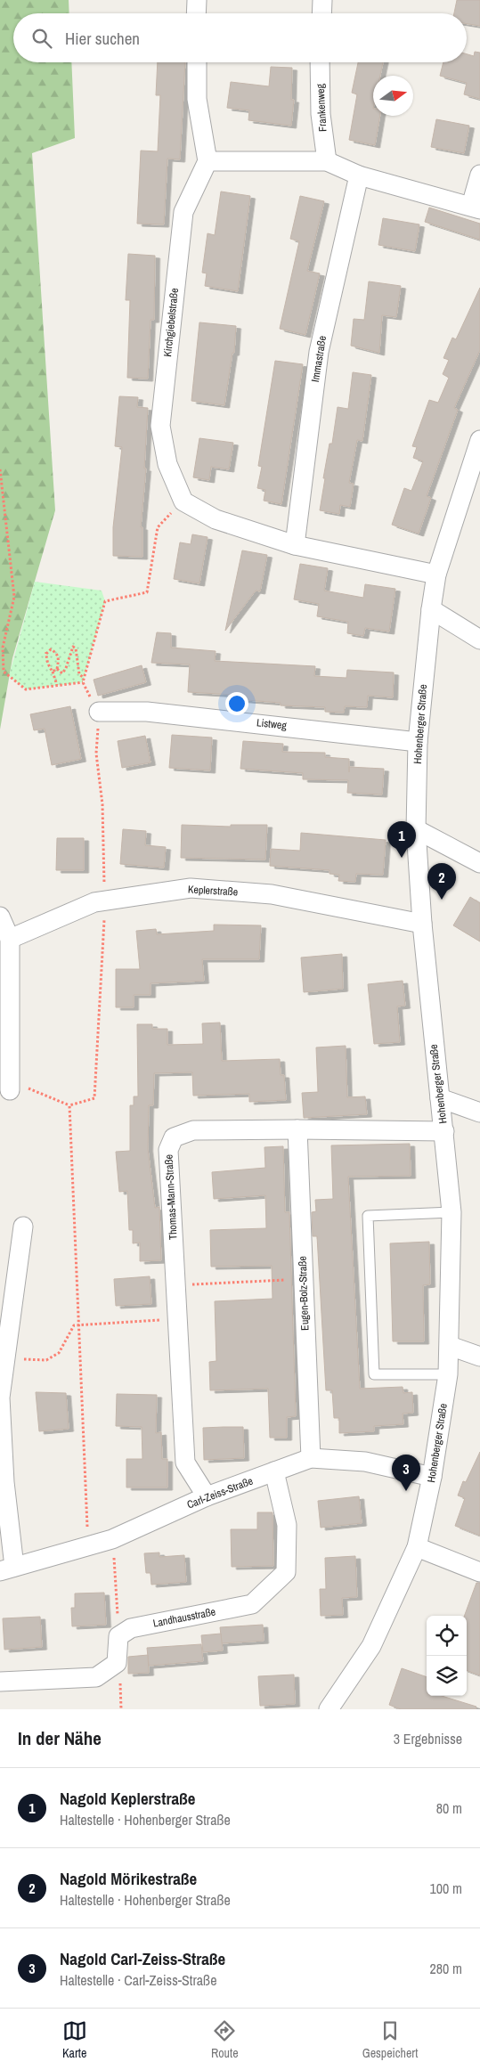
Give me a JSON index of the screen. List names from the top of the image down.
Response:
{
  "streets": {
    "street": [
      "Frankenweg",
      "Kirchgiebelstraße",
      "Immastraße",
      "Listweg",
      "Hohenberger Straße",
      "Keplerstraße",
      "Thomas-Mann-Straße",
      "Eugen-Bolz-Straße",
      "Carl-Zeiss-Straße",
      "Landhausstraße"
    ]
  },
  "crossings": [
    ["Kirchgiebelstraße", "Immastraße"],
    ["Kirchgiebelstraße", "Hohenberger Straße"],
    ["Listweg", "Hohenberger Straße"],
    ["Hohenberger Straße", "Keplerstraße"],
    ["Hohenberger Straße", "Thomas-Mann-Straße"],
    ["Hohenberger Straße", "Carl-Zeiss-Straße"],
    ["Thomas-Mann-Straße", "Eugen-Bolz-Straße"],
    ["Thomas-Mann-Straße", "Carl-Zeiss-Straße"],
    ["Eugen-Bolz-Straße", "Carl-Zeiss-Straße"],
    ["Carl-Zeiss-Straße", "Landhausstraße"]
  ],
  "north": "right",
  "page": {
    "search": "Hier suchen",
    "pins": ["1", "2", "3"],
    "heading": ["In der Nähe", "3 Ergebnisse"],
    "list": [
      {
        "mark": "1",
        "name": "Nagold Keplerstraße",
        "note": "Haltestelle · Hohenberger Straße",
        "value": "80 m"
      },
      {
        "mark": "2",
        "name": "Nagold Mörikestraße",
        "note": "Haltestelle · Hohenberger Straße",
        "value": "100 m"
      },
      {
        "mark": "3",
        "name": "Nagold Carl-Zeiss-Straße",
        "note": "Haltestelle · Carl-Zeiss-Straße",
        "value": "280 m"
      }
    ],
    "nav": ["Karte", "Route", "Gespeichert"]
  }
}
